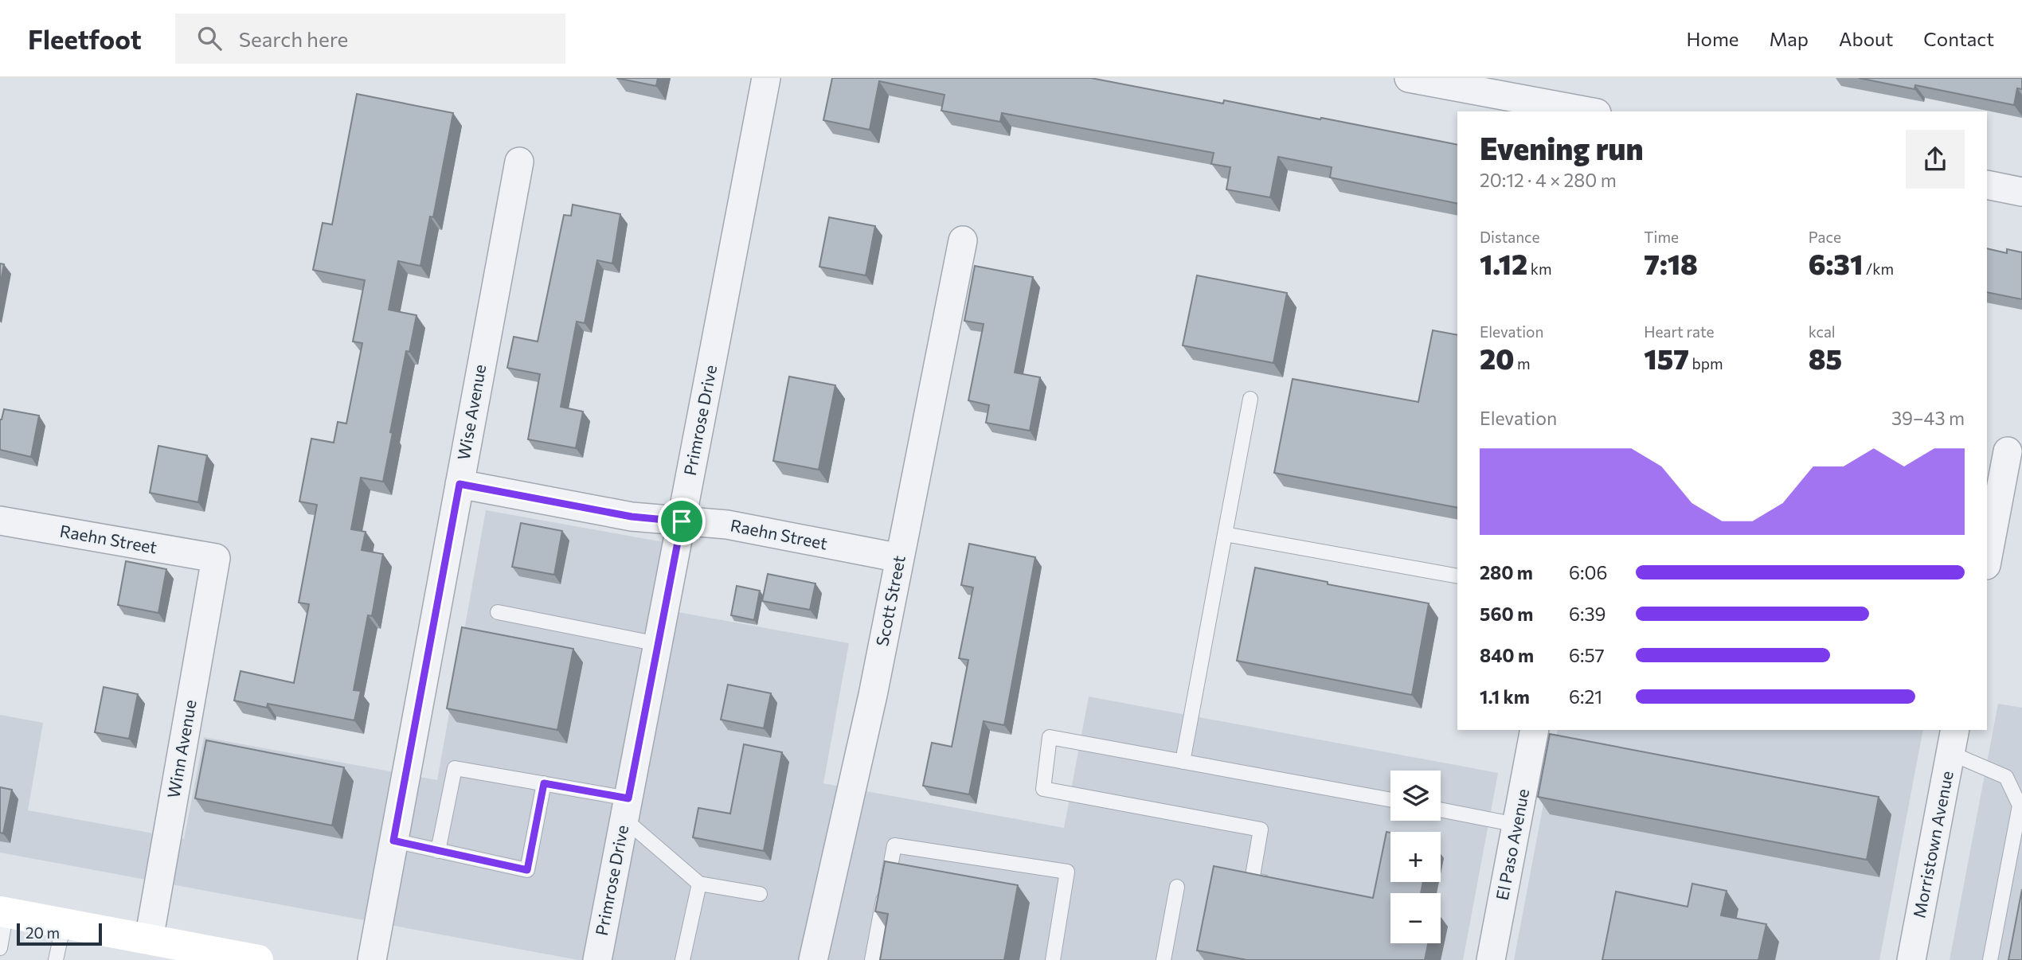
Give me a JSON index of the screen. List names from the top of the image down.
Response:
{
  "streets": {
    "street": [
      "Wise Avenue",
      "Primrose Drive",
      "Raehn Street",
      "Scott Street",
      "Winn Avenue",
      "El Paso Avenue",
      "Morristown Avenue"
    ]
  },
  "crossings": [
    ["Wise Avenue", "Raehn Street"],
    ["Primrose Drive", "Raehn Street"],
    ["Raehn Street", "Scott Street"],
    ["Raehn Street", "Winn Avenue"]
  ],
  "scale_bar": "20 m",
  "page": {
    "header": "Fleetfoot",
    "search": "Search here",
    "nav": [
      "Home",
      "Map",
      "About",
      "Contact"
    ],
    "heading": ["Evening run", "20:12 · 4 × 280 m"],
    "stats": [
      ["Distance", "1.12 km"],
      ["Time", "7:18"],
      ["Pace", "6:31 /km"],
      ["Elevation", "20 m"],
      ["Heart rate", "157 bpm"],
      ["kcal", "85"]
    ],
    "chart": ["Elevation", "39–43 m"],
    "list": [
      {
        "name": "280 m",
        "note": "6:06"
      },
      {
        "name": "560 m",
        "note": "6:39"
      },
      {
        "name": "840 m",
        "note": "6:57"
      },
      {
        "name": "1.1 km",
        "note": "6:21"
      }
    ],
    "map_buttons": ["+", "−"],
    "scale": "20 m"
  }
}
